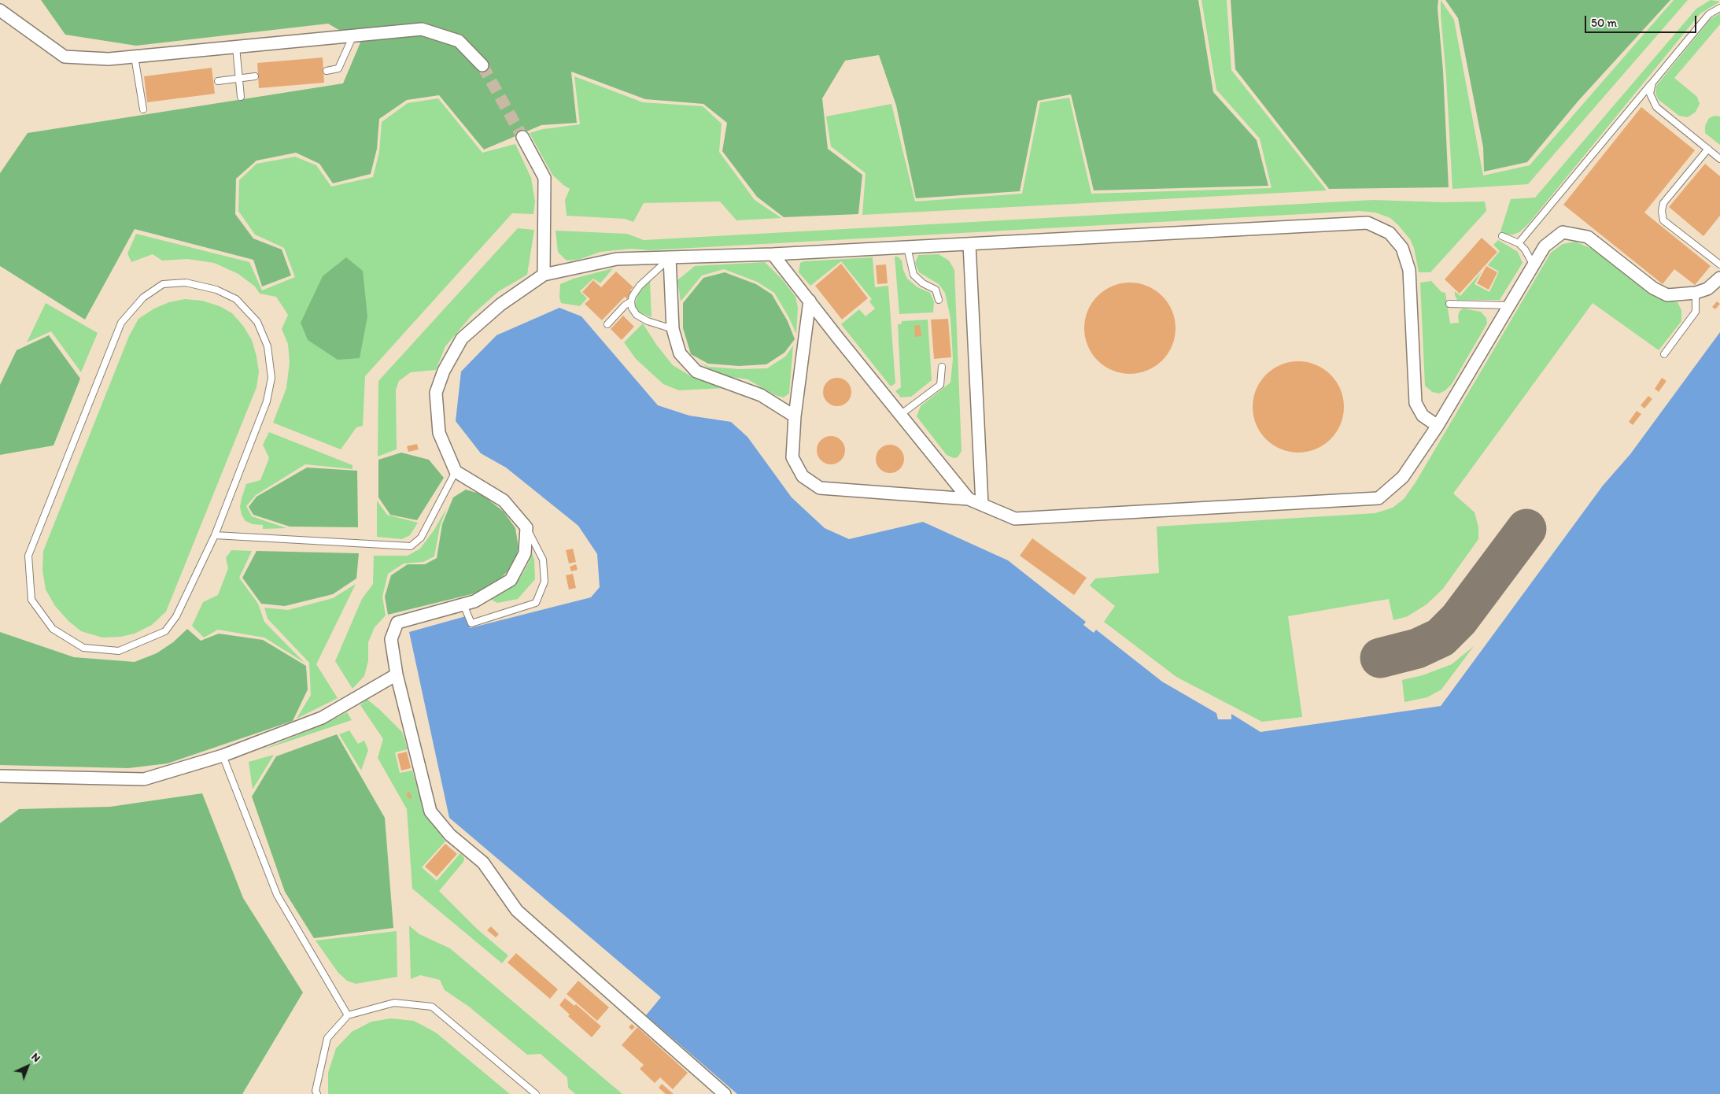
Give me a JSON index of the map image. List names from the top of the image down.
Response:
{
  "scale_bar": "50 m",
  "north": "top right"
}
